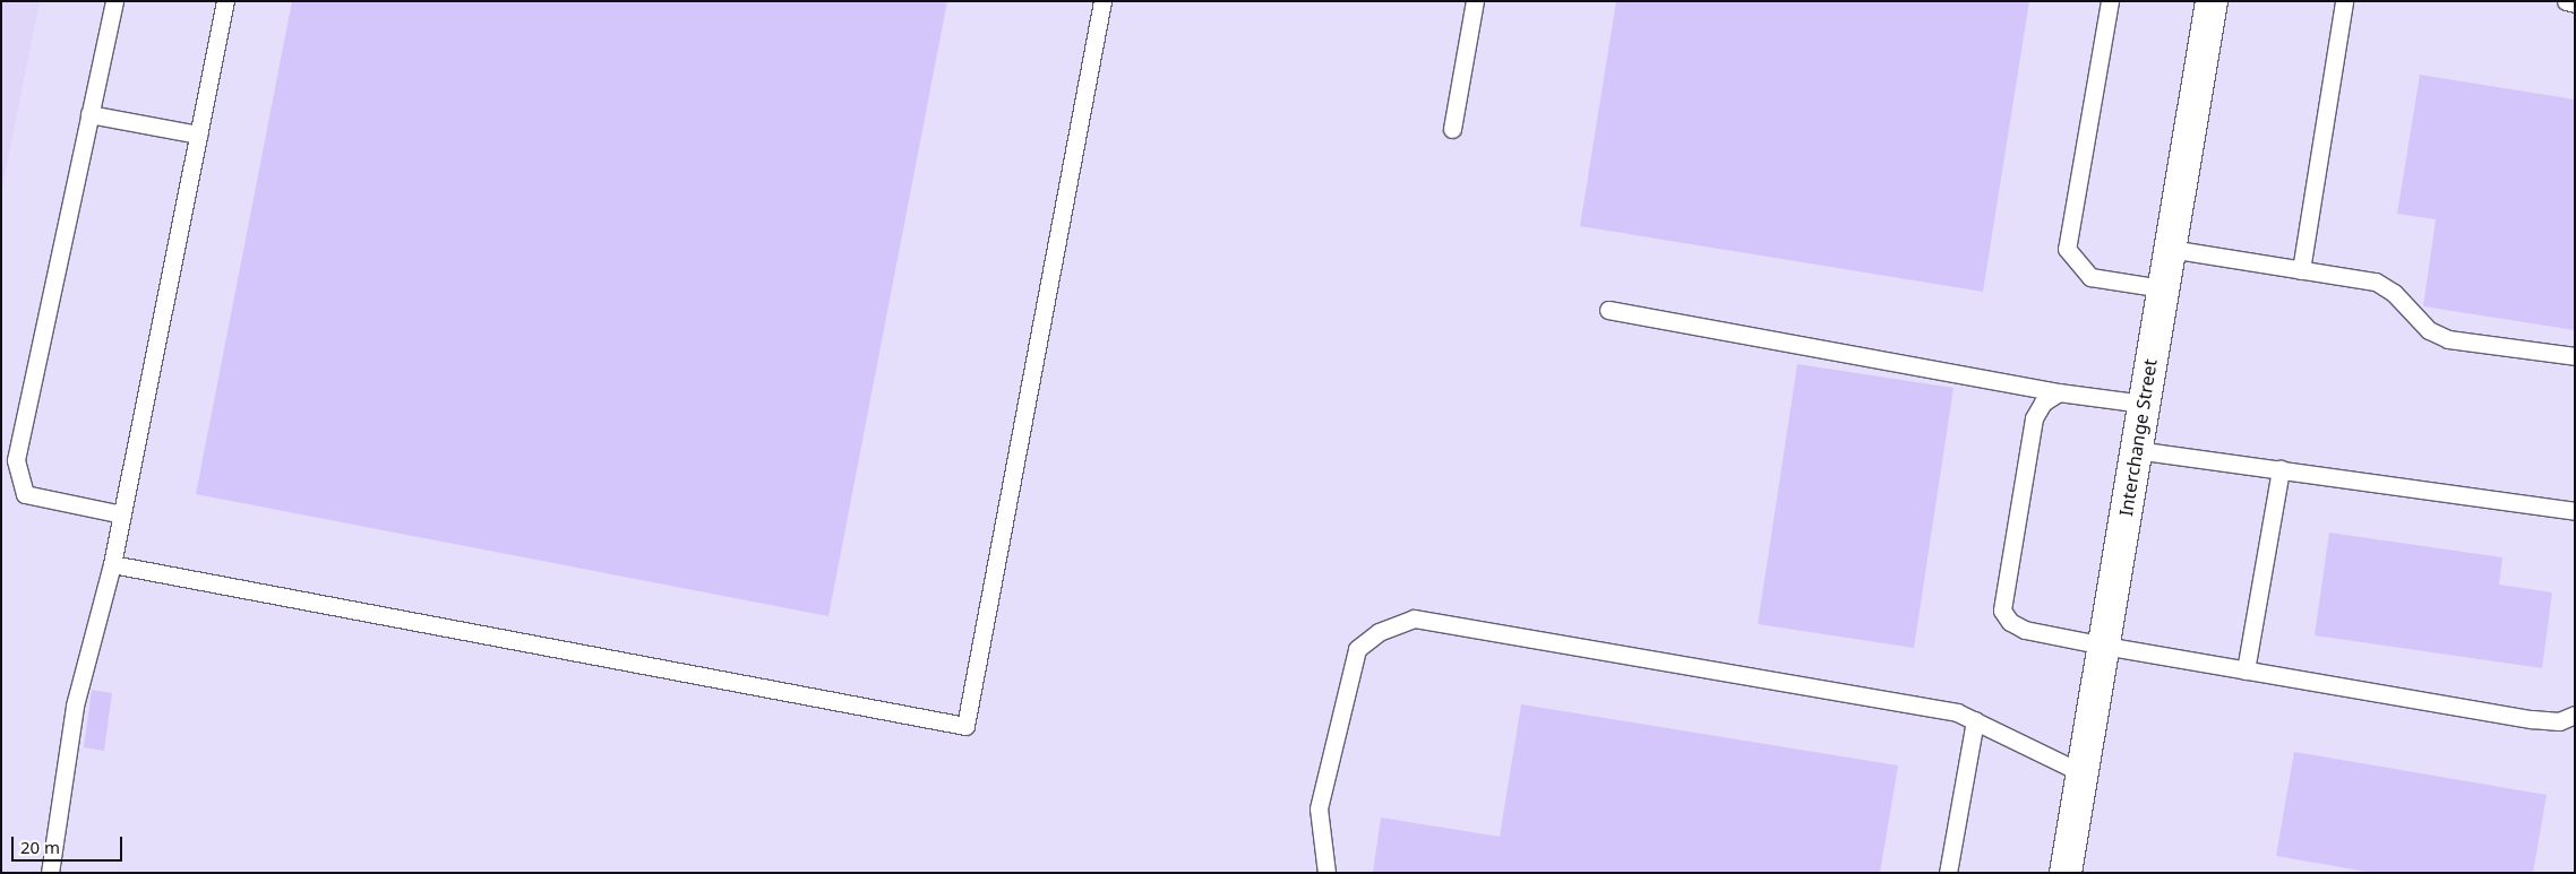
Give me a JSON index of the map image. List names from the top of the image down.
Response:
{
  "streets": {
    "street": ["Interchange Street"]
  },
  "scale_bar": "20 m"
}
